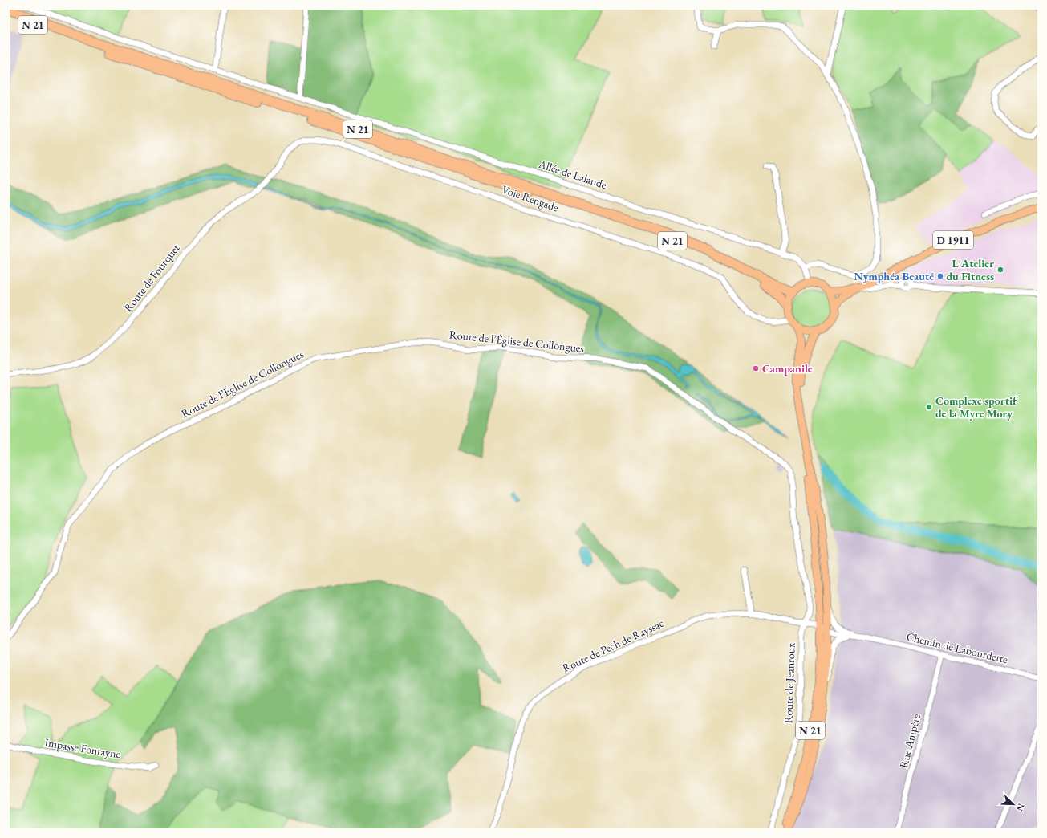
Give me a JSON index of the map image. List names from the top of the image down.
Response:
{
  "streets": {
    "highway": ["N 21"],
    "main road": ["D 1911"],
    "street": [
      "Allée de Lalande",
      "Voie Rengade",
      "Route de Fourquet",
      "Route de l’Église de Collongues",
      "Route de Pech de Rayssac",
      "Chemin de Labourdette",
      "Route de Jeanroux",
      "Rue Ampère",
      "Impasse Fontayne"
    ]
  },
  "crossings": [
    ["N 21", "Voie Rengade"],
    ["N 21", "D 1911"],
    ["Voie Rengade", "D 1911"],
    ["Voie Rengade", "Route de Fourquet"],
    ["Route de l’Église de Collongues", "Route de Jeanroux"],
    ["Route de Pech de Rayssac", "Route de Jeanroux"],
    ["Chemin de Labourdette", "Rue Ampère"]
  ],
  "places": [
    "L'Atelier du Fitness",
    "Nymphéa Beauté",
    "Campanile",
    "Complexe sportif de la Myre Mory"
  ],
  "north": "bottom right"
}
